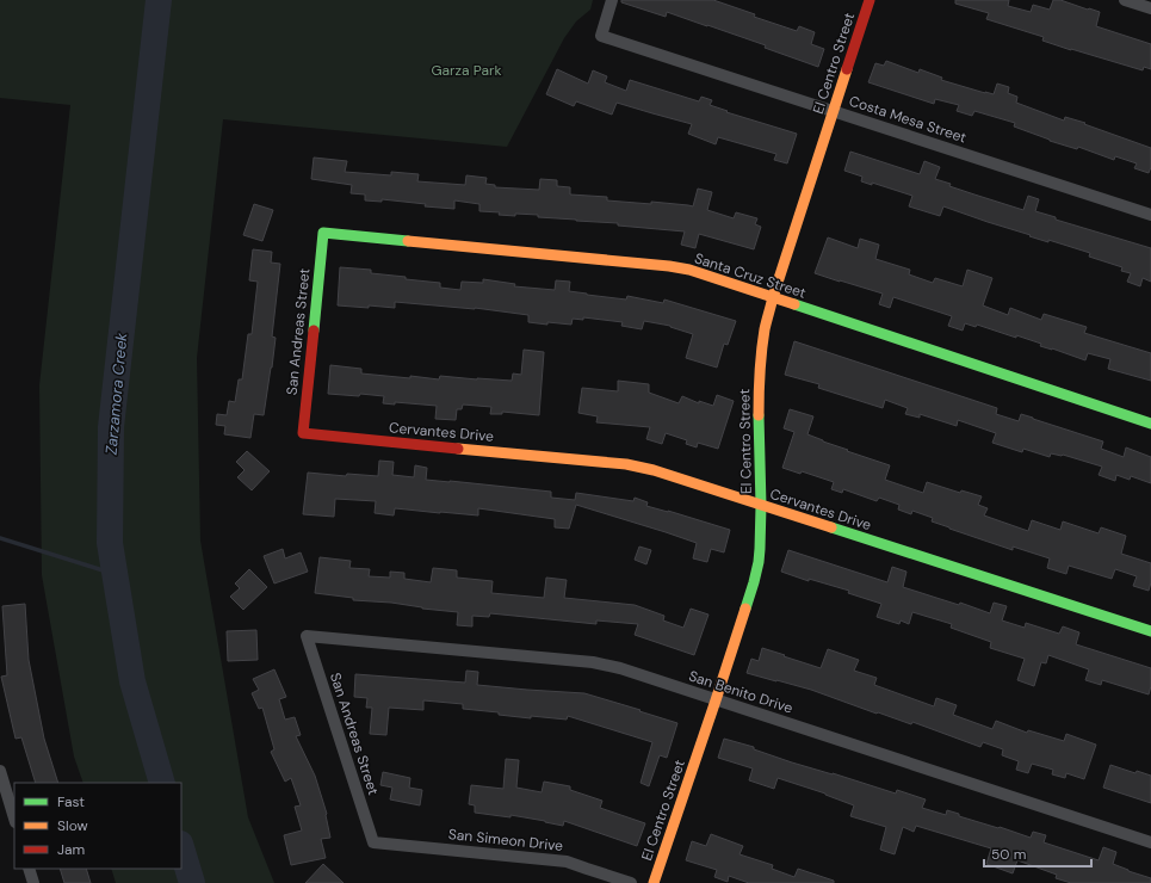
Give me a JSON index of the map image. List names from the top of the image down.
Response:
{
  "streets": {
    "street": [
      "El Centro Street",
      "Costa Mesa Street",
      "Santa Cruz Street",
      "San Andreas Street",
      "Cervantes Drive",
      "San Benito Drive",
      "San Simeon Drive"
    ]
  },
  "crossings": [
    ["El Centro Street", "Costa Mesa Street"],
    ["El Centro Street", "Santa Cruz Street"],
    ["El Centro Street", "Cervantes Drive"],
    ["El Centro Street", "San Benito Drive"],
    ["Santa Cruz Street", "San Andreas Street"],
    ["San Andreas Street", "Cervantes Drive"],
    ["San Andreas Street", "San Benito Drive"],
    ["San Andreas Street", "San Simeon Drive"]
  ],
  "water": ["Zarzamora Creek"],
  "parks": ["Garza Park"],
  "legend": ["Fast", "Slow", "Jam"],
  "scale_bar": "50 m"
}
